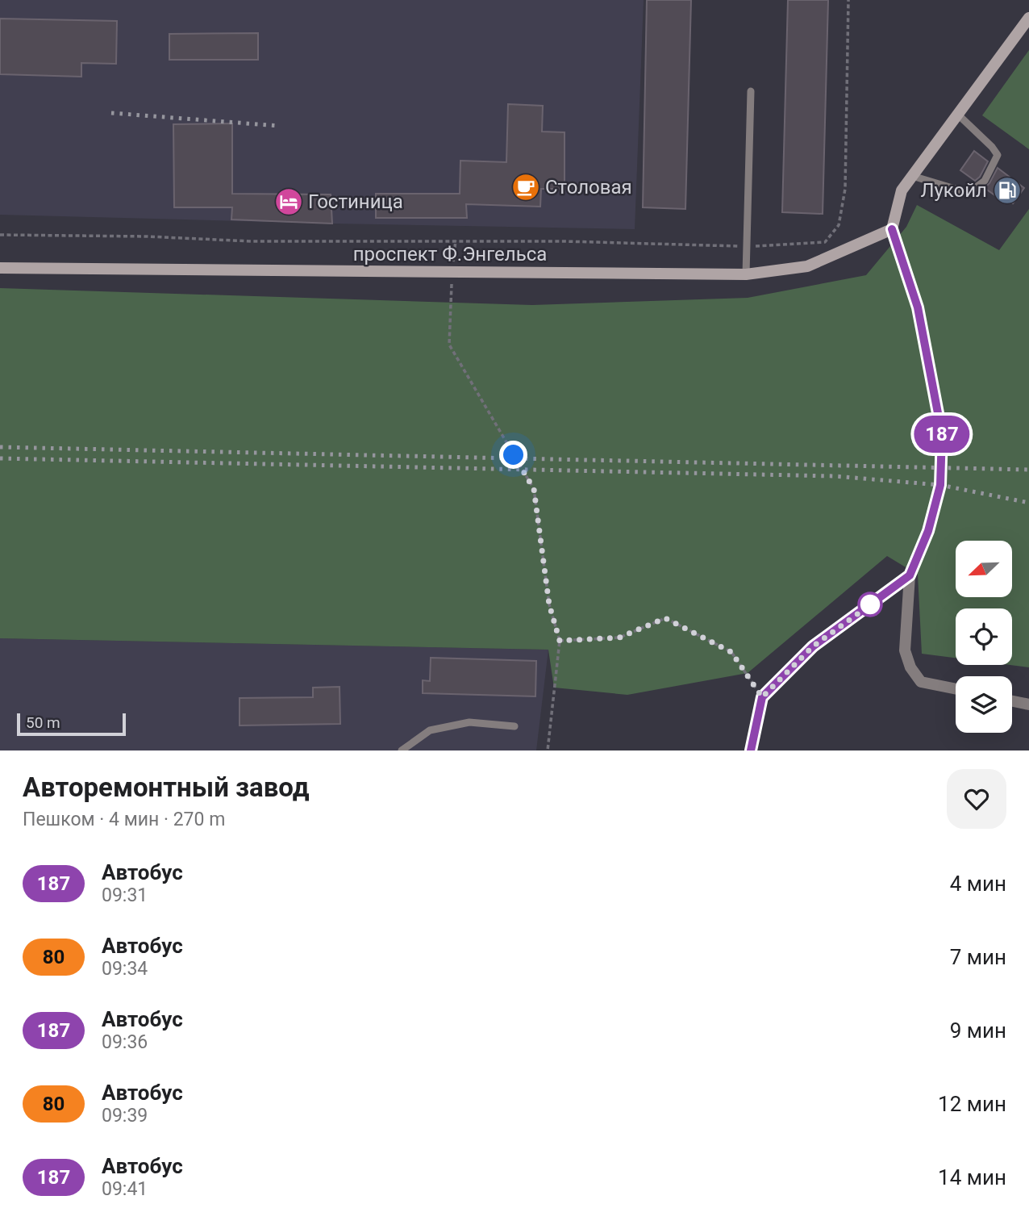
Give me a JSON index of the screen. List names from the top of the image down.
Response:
{
  "streets": {
    "street": ["проспект Ф.Энгельса"]
  },
  "places": {
    "cafe": ["Столовая"],
    "fuel station": ["Лукойл"],
    "hotel": ["Гостиница"]
  },
  "lines": ["bus line 187"],
  "scale_bar": "50 m",
  "north": "bottom left",
  "page": {
    "on_map": "187",
    "scale": "50 m",
    "heading": ["Авторемонтный завод", "Пешком · 4 мин · 270 m"],
    "list": [
      {
        "mark": "187",
        "name": "Автобус",
        "note": "09:31",
        "value": "4 мин"
      },
      {
        "mark": "80",
        "name": "Автобус",
        "note": "09:34",
        "value": "7 мин"
      },
      {
        "mark": "187",
        "name": "Автобус",
        "note": "09:36",
        "value": "9 мин"
      },
      {
        "mark": "80",
        "name": "Автобус",
        "note": "09:39",
        "value": "12 мин"
      },
      {
        "mark": "187",
        "name": "Автобус",
        "note": "09:41",
        "value": "14 мин"
      }
    ]
  }
}
